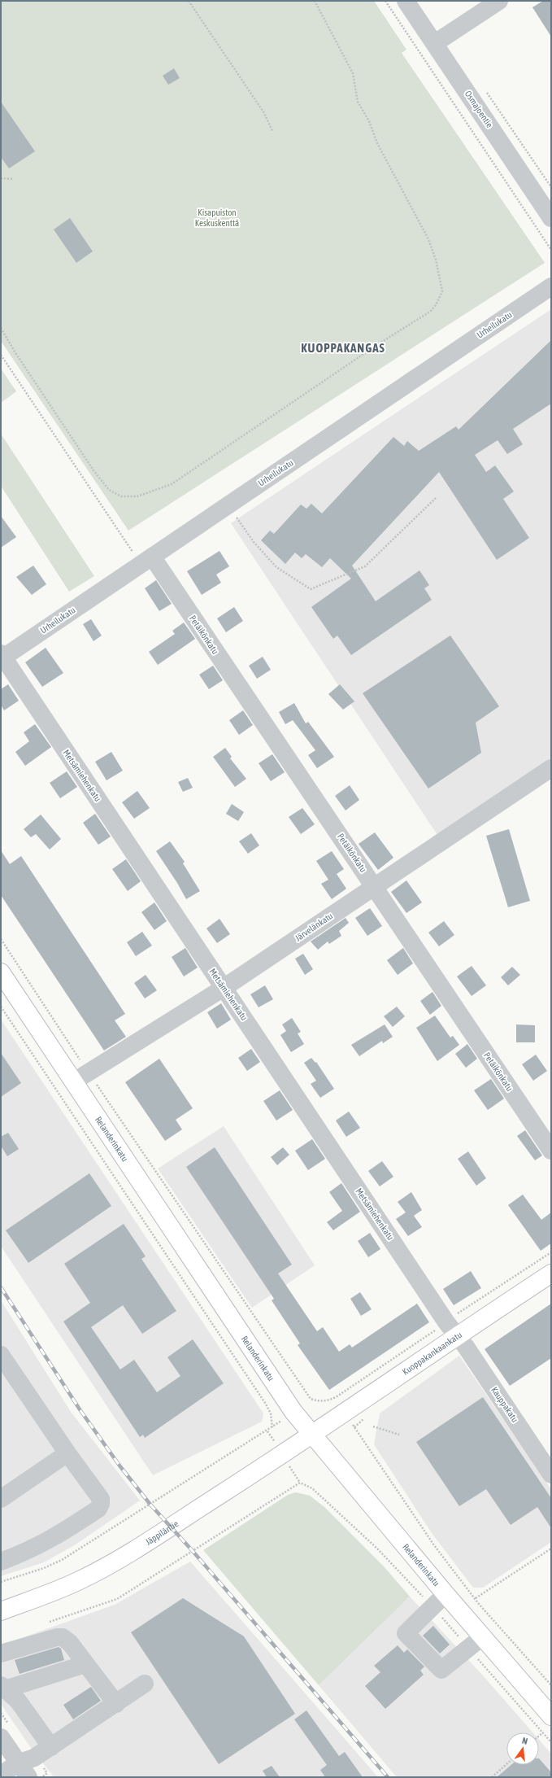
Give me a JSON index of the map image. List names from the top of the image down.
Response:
{
  "streets": {
    "main road": ["Relanderinkatu", "Kuoppakankaankatu", "Jäppiläntie"],
    "street": [
      "Osmajoentie",
      "Urheilukatu",
      "Petäikönkatu",
      "Metsämiehenkatu",
      "Järvelänkatu",
      "Kauppakatu"
    ]
  },
  "crossings": [
    ["Urheilukatu", "Petäikönkatu"],
    ["Urheilukatu", "Metsämiehenkatu"],
    ["Petäikönkatu", "Järvelänkatu"],
    ["Metsämiehenkatu", "Järvelänkatu"],
    ["Metsämiehenkatu", "Kuoppakankaankatu"],
    ["Metsämiehenkatu", "Kauppakatu"],
    ["Järvelänkatu", "Relanderinkatu"],
    ["Relanderinkatu", "Kuoppakankaankatu"],
    ["Relanderinkatu", "Jäppiläntie"],
    ["Kuoppakankaankatu", "Kauppakatu"],
    ["Kuoppakankaankatu", "Jäppiläntie"]
  ],
  "districts": ["KUOPPAKANGAS"],
  "parks": ["Kisapuiston Keskuskenttä"],
  "north": "top"
}
